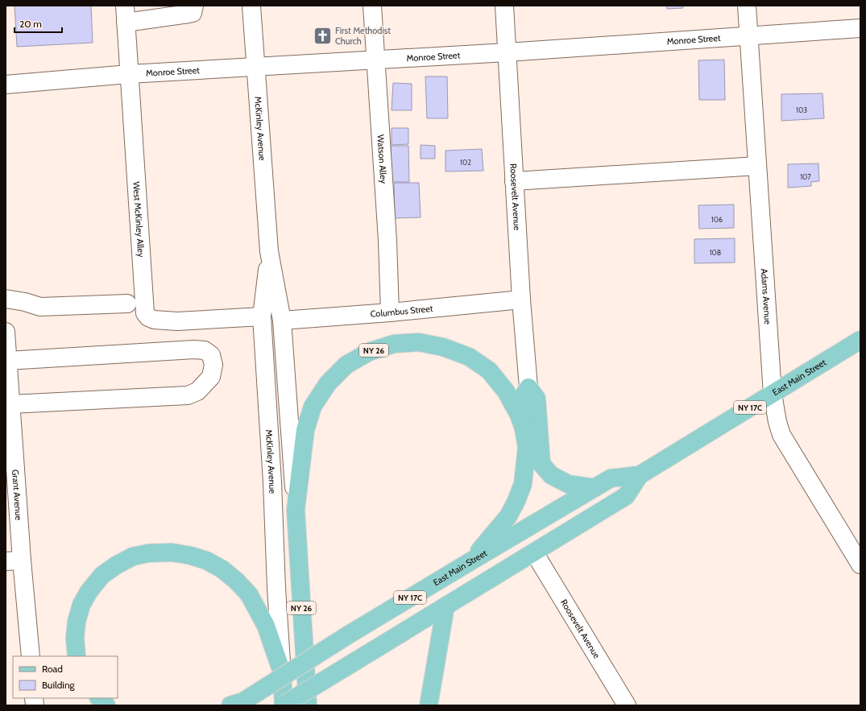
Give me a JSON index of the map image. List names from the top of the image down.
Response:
{
  "streets": {
    "main road": ["NY 26", "East Main Street", "NY 17C"],
    "street": [
      "Monroe Street",
      "McKinley Avenue",
      "Watson Alley",
      "Roosevelt Avenue",
      "West McKinley Alley",
      "Adams Avenue",
      "Columbus Street",
      "Grant Avenue"
    ]
  },
  "crossings": [
    ["Monroe Street", "McKinley Avenue"],
    ["Monroe Street", "Watson Alley"],
    ["Monroe Street", "Roosevelt Avenue"],
    ["Monroe Street", "West McKinley Alley"],
    ["Monroe Street", "Adams Avenue"],
    ["McKinley Avenue", "West McKinley Alley"],
    ["McKinley Avenue", "Columbus Street"],
    ["McKinley Avenue", "NY 26"],
    ["Watson Alley", "Columbus Street"],
    ["Roosevelt Avenue", "Columbus Street"],
    ["Roosevelt Avenue", "East Main Street"],
    ["Adams Avenue", "East Main Street"],
    ["NY 26", "East Main Street"]
  ],
  "places": {
    "church": ["First Methodist Church"]
  },
  "house_numbers": [
    "103",
    "102",
    "107",
    "106",
    "108"
  ],
  "legend": ["Road", "Building"],
  "scale_bar": "20 m"
}
